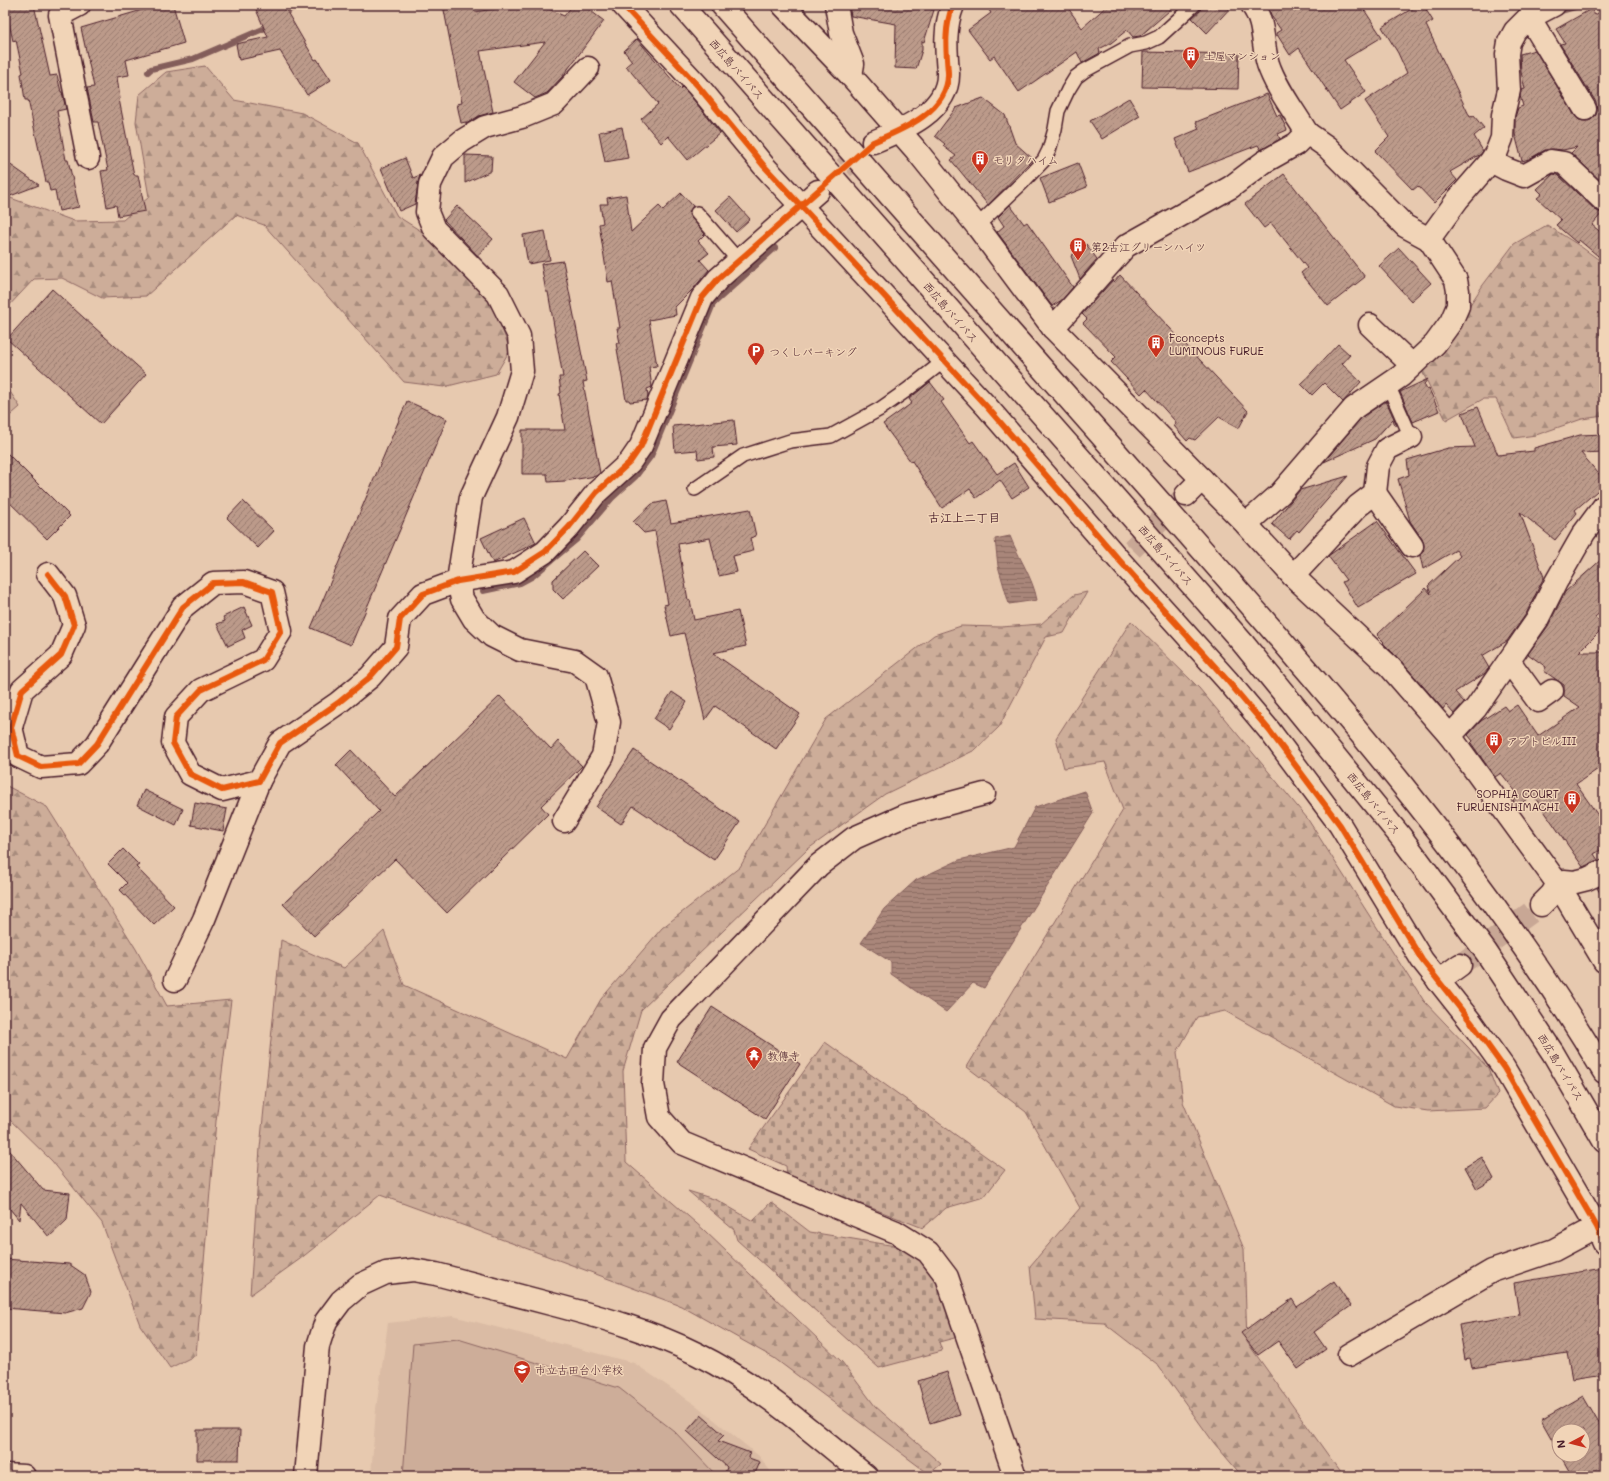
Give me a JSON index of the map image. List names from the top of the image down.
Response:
{
  "streets": {
    "main road": ["西広島バイパス"]
  },
  "districts": ["古江上二丁目"],
  "places": {
    "building": [
      "土屋マンション",
      "モリタハイム",
      "第2古江グリーンハイツ",
      "Fconcepts LUMINOUS FURUE",
      "アプトビルIII",
      "SOPHIA COURT FURUENISHIMACHI"
    ],
    "parking": ["つくしパーキング"],
    "temple": ["教傳寺"],
    "school or university": ["市立古田台小学校"]
  },
  "north": "left"
}
